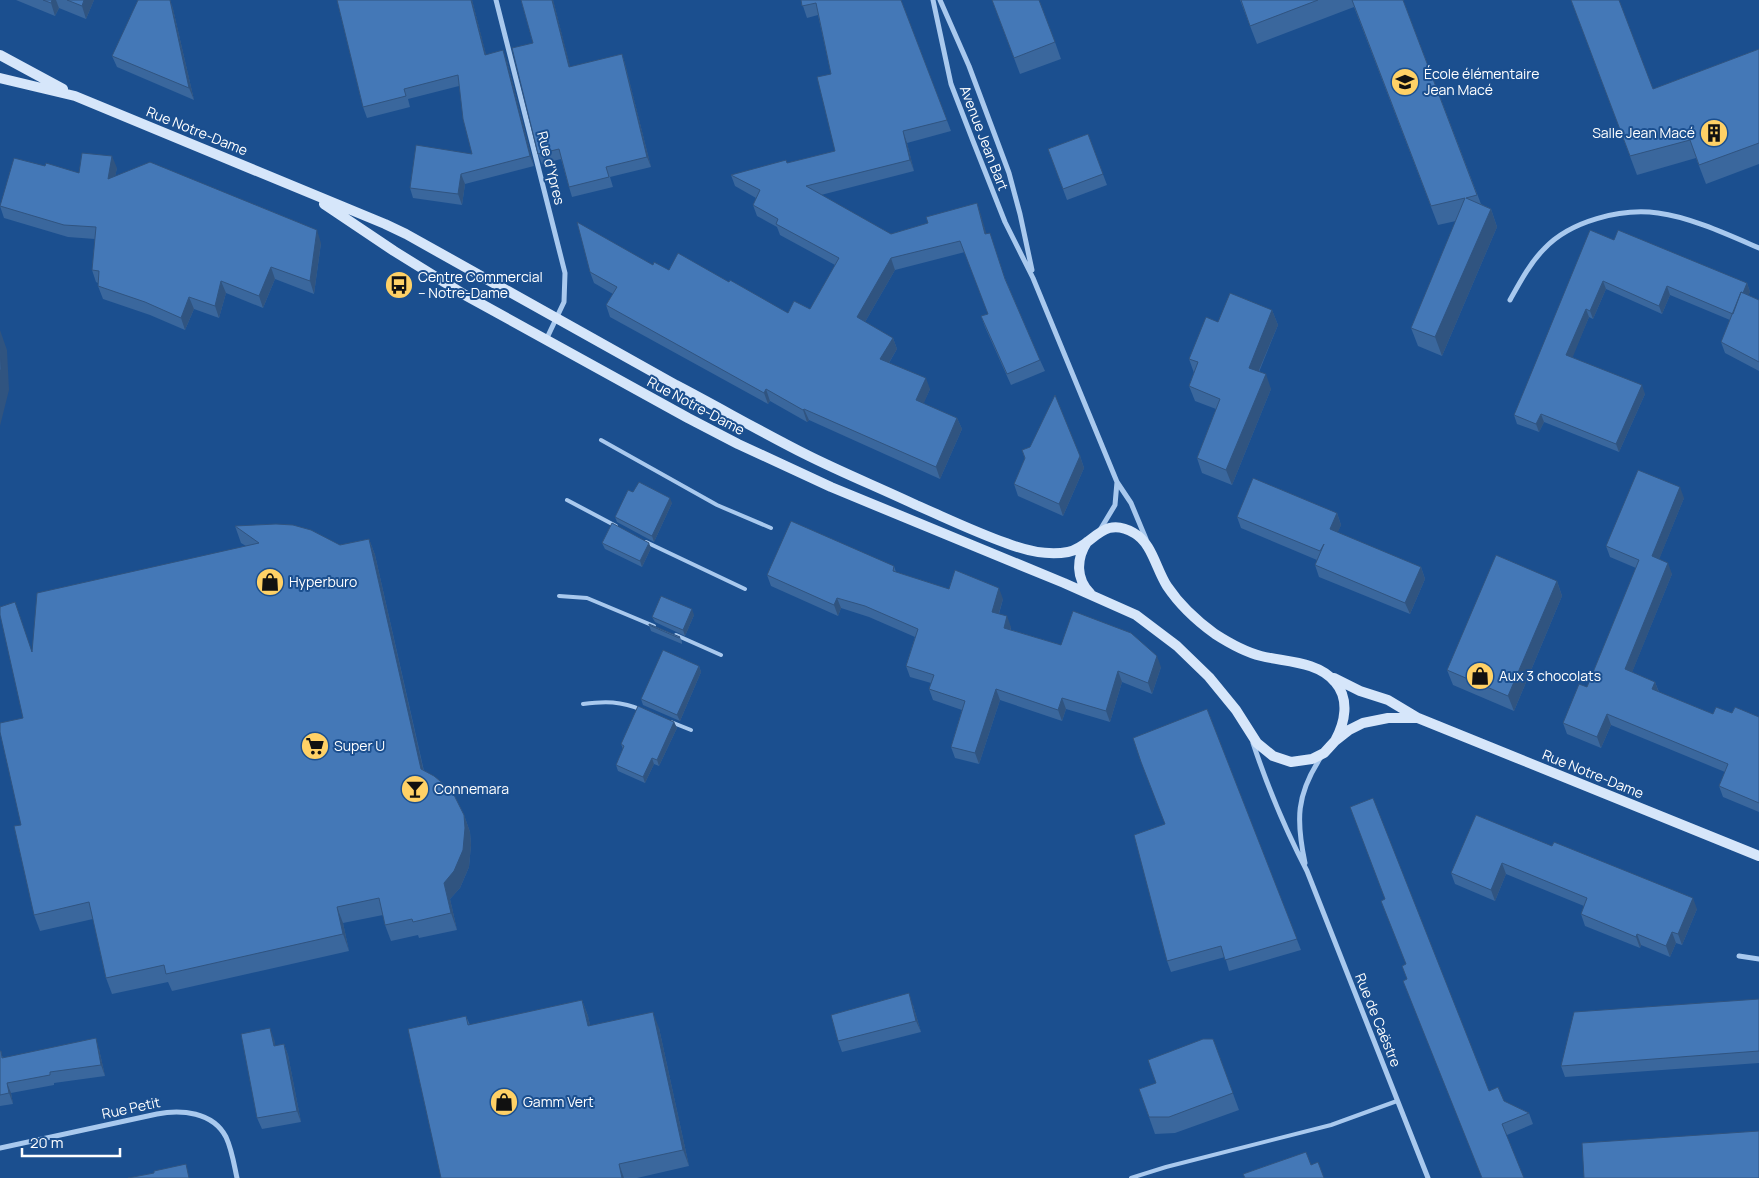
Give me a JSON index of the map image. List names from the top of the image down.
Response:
{
  "streets": {
    "main road": ["Rue Notre-Dame"],
    "street": [
      "Avenue Jean Bart",
      "Rue d'Ypres",
      "Rue de Caëstre",
      "Rue Petit"
    ]
  },
  "crossings": [
    ["Rue Notre-Dame", "Avenue Jean Bart"],
    ["Rue Notre-Dame", "Rue d'Ypres"],
    ["Rue Notre-Dame", "Rue de Caëstre"]
  ],
  "places": {
    "school or university": ["École élémentaire Jean Macé"],
    "building": ["Salle Jean Macé"],
    "bus stop": ["Centre Commercial – Notre-Dame"],
    "shop": ["Hyperburo", "Aux 3 chocolats", "Gamm Vert"],
    "supermarket": ["Super U"],
    "bar": ["Connemara"]
  },
  "scale_bar": "20 m"
}
